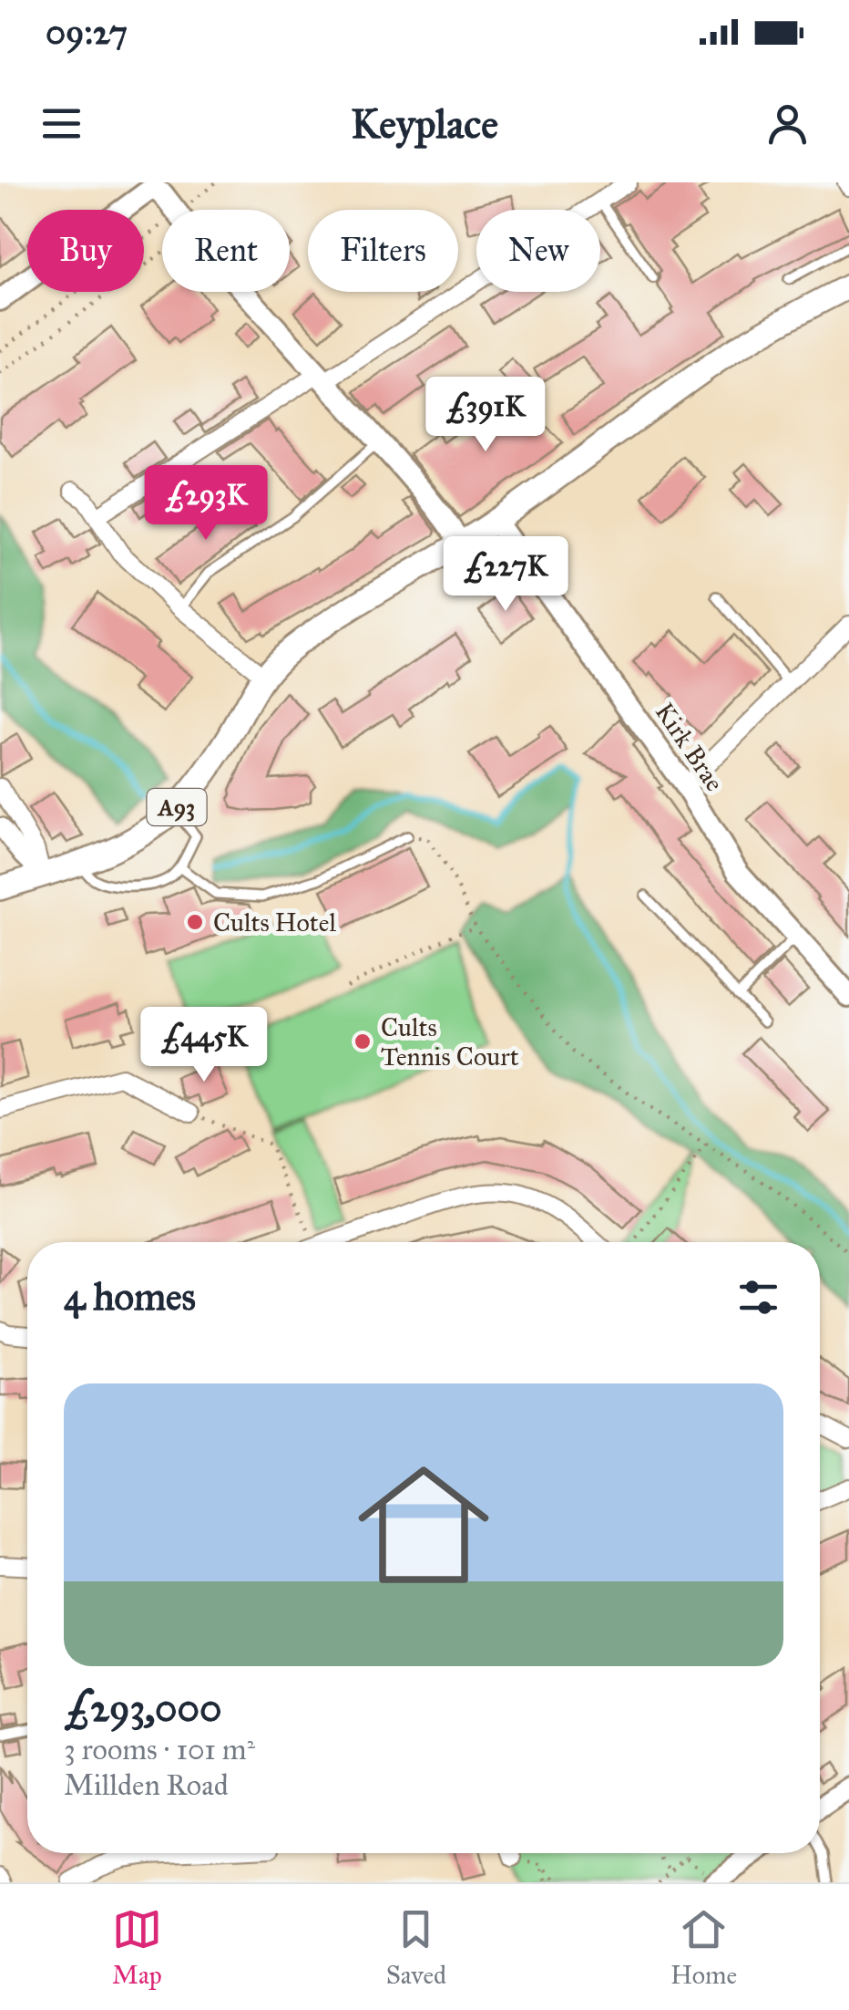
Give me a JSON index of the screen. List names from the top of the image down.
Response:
{
  "streets": {
    "main road": ["A93"],
    "street": ["Kirk Brae"]
  },
  "crossings": [
    ["Kirk Brae", "A93"]
  ],
  "places": ["Cults Hotel", "Cults Tennis Court"],
  "page": {
    "status": "09:27",
    "header": "Keyplace",
    "chip": [
      "Buy",
      "Rent",
      "Filters",
      "New"
    ],
    "price": [
      "£391K",
      "£293K",
      "£227K",
      "£445K"
    ],
    "heading": "4 homes",
    "list": [
      {
        "name": "£293,000",
        "note": "3 rooms · 101 m² · Millden Road"
      }
    ],
    "tabs": ["Map", "Saved", "Home"]
  }
}
